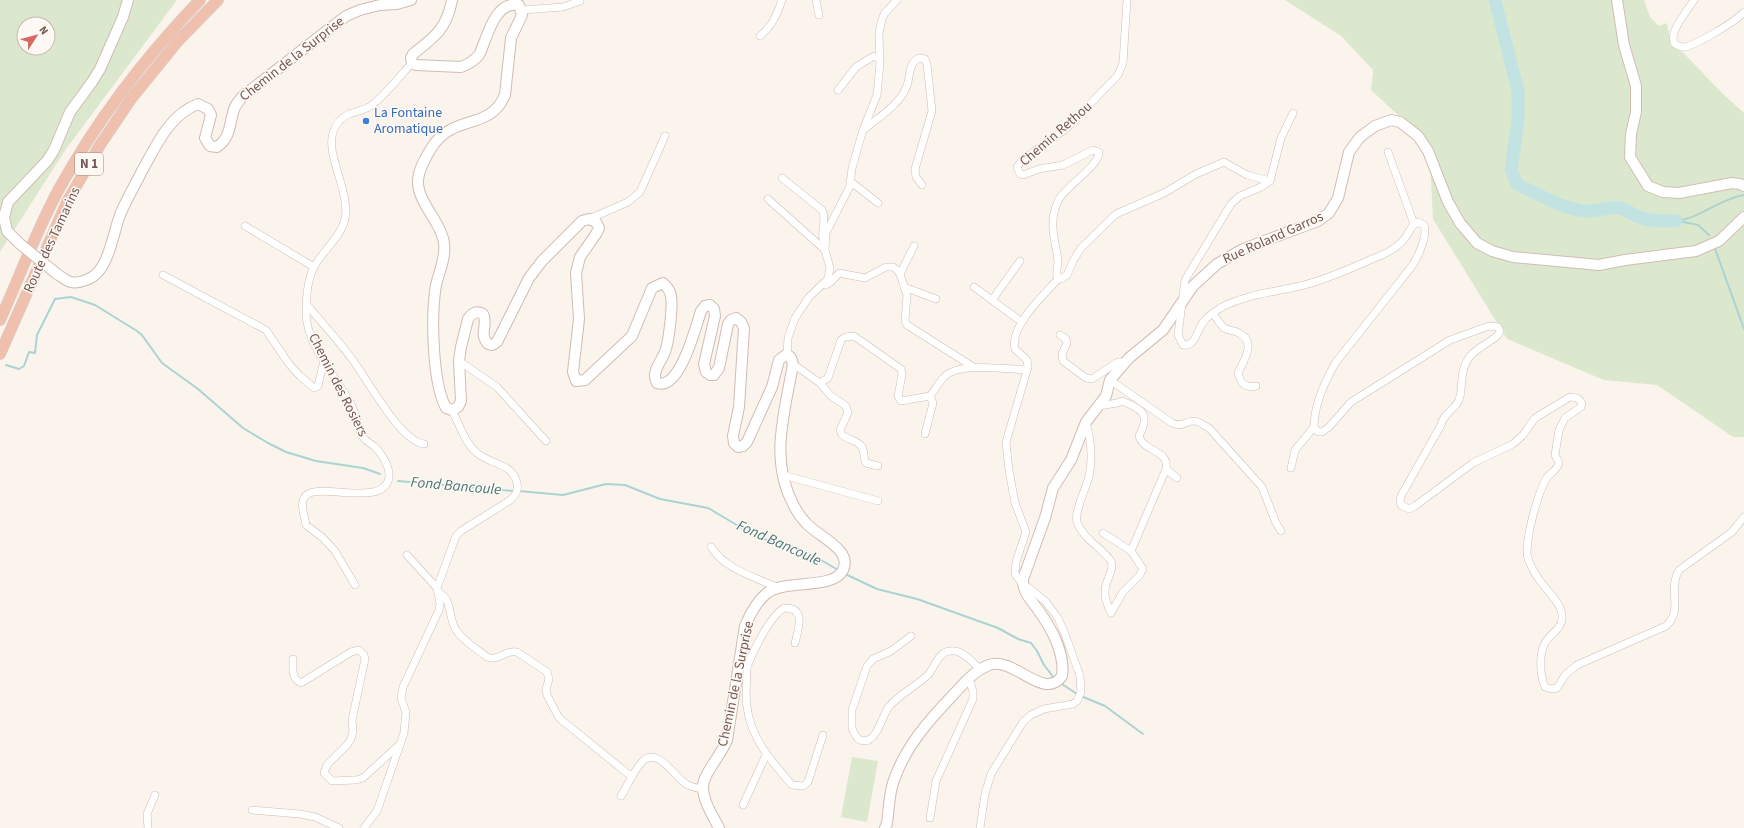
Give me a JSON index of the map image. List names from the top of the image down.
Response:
{
  "streets": {
    "highway": ["N 1", "Route des Tamarins"],
    "main road": ["Chemin de la Surprise", "Rue Roland Garros"],
    "street": ["Chemin Rethou", "Chemin des Rosiers"]
  },
  "water": ["Fond Bancoule"],
  "places": ["La Fontaine Aromatique"],
  "north": "top right"
}
